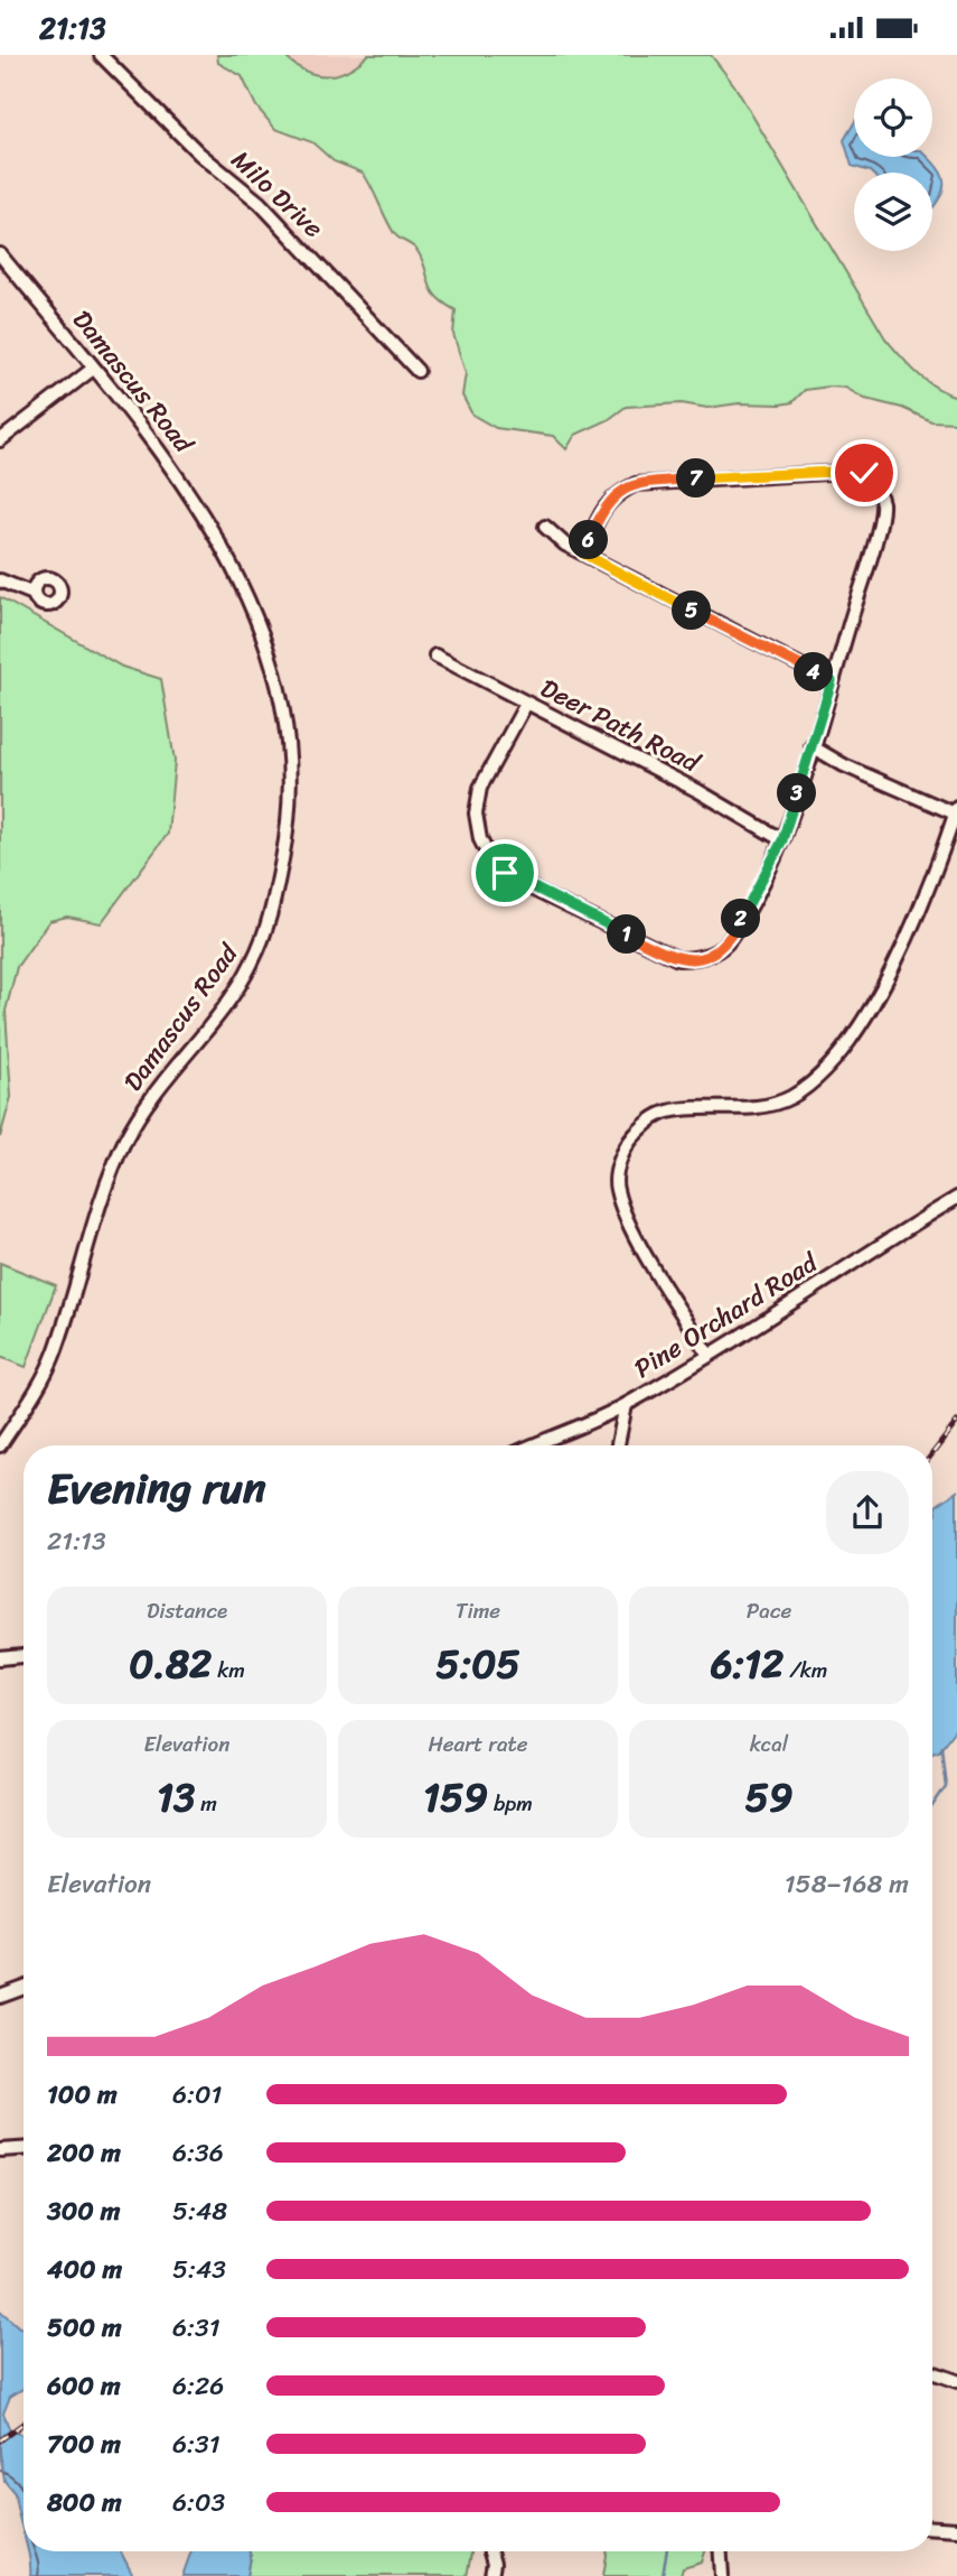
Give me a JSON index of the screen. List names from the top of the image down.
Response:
{
  "streets": {
    "street": [
      "Milo Drive",
      "Damascus Road",
      "Deer Path Road",
      "Pine Orchard Road"
    ]
  },
  "page": {
    "status": "21:13",
    "pins": [
      "7",
      "6",
      "5",
      "4",
      "3",
      "2",
      "1"
    ],
    "heading": ["Evening run", "21:13"],
    "stats": [
      ["Distance", "0.82 km"],
      ["Time", "5:05"],
      ["Pace", "6:12 /km"],
      ["Elevation", "13 m"],
      ["Heart rate", "159 bpm"],
      ["kcal", "59"]
    ],
    "chart": ["Elevation", "158–168 m"],
    "list": [
      {
        "name": "100 m",
        "note": "6:01"
      },
      {
        "name": "200 m",
        "note": "6:36"
      },
      {
        "name": "300 m",
        "note": "5:48"
      },
      {
        "name": "400 m",
        "note": "5:43"
      },
      {
        "name": "500 m",
        "note": "6:31"
      },
      {
        "name": "600 m",
        "note": "6:26"
      },
      {
        "name": "700 m",
        "note": "6:31"
      },
      {
        "name": "800 m",
        "note": "6:03"
      }
    ]
  }
}
